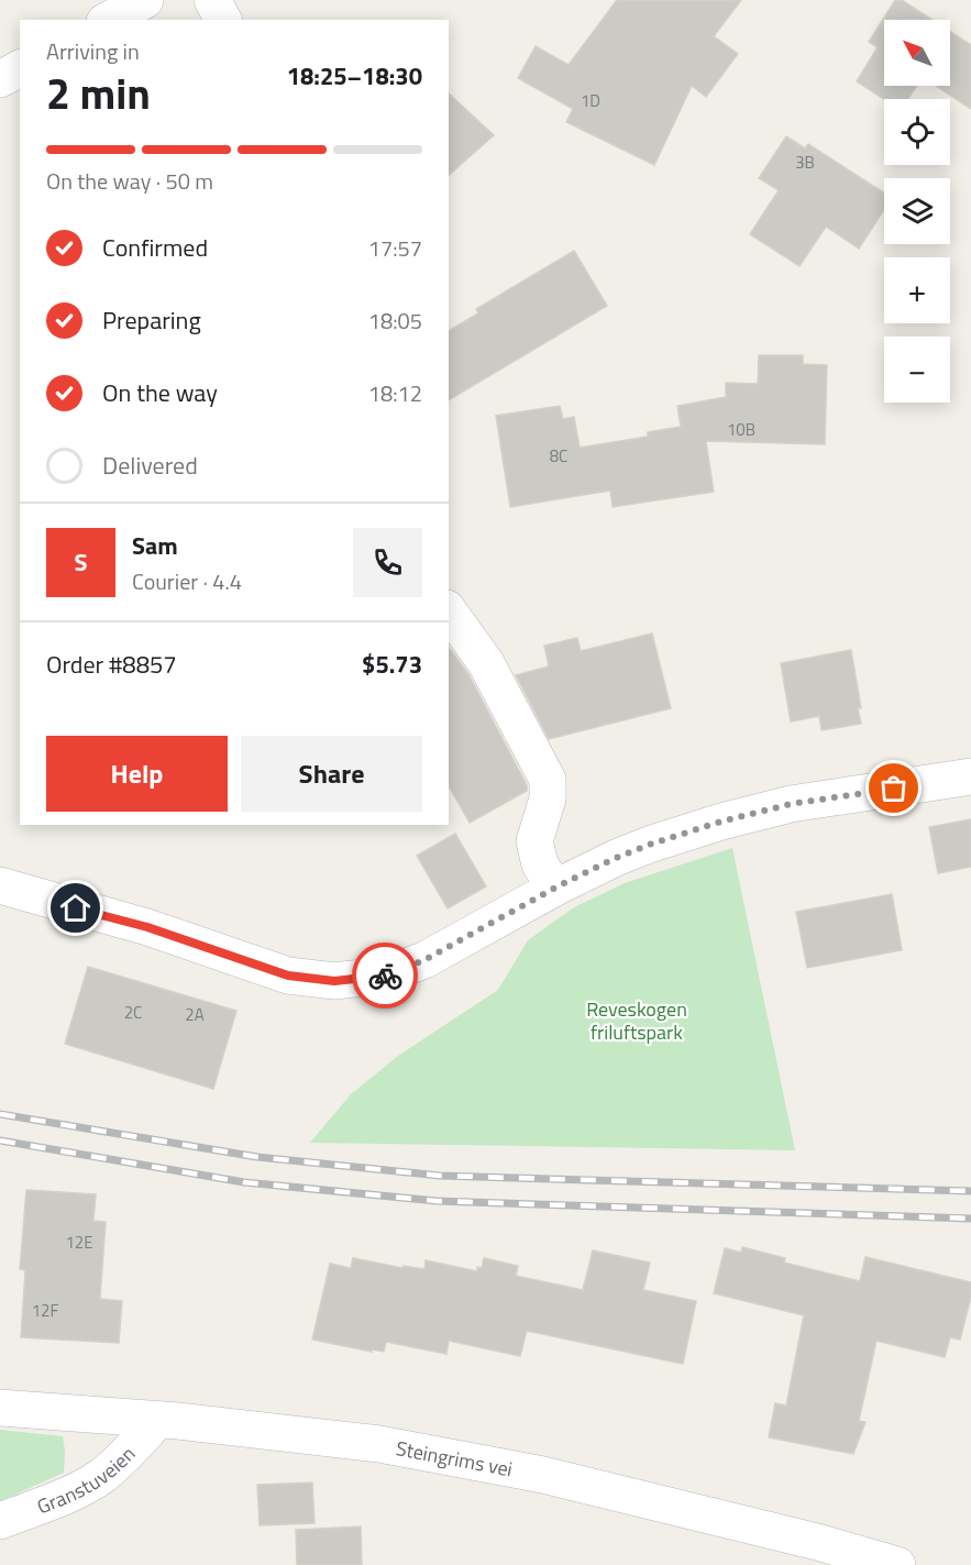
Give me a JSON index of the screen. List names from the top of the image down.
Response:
{
  "streets": {
    "street": ["Steingrims vei", "Granstuveien"]
  },
  "crossings": [
    ["Steingrims vei", "Granstuveien"]
  ],
  "parks": ["Reveskogen friluftspark"],
  "house_numbers": [
    "1D",
    "3B",
    "10B",
    "8C",
    "2C",
    "2A",
    "12E",
    "12F"
  ],
  "north": "top left",
  "page": {
    "map_buttons": ["+", "−"],
    "heading": ["2 min", "Arriving in", "18:25–18:30"],
    "panel": [
      "Sam",
      "Courier · 4.4",
      "Order #8857",
      "$5.73"
    ],
    "bar": "On the way · 50 m",
    "list": [
      ["Confirmed", "17:57"],
      ["Preparing", "18:05"],
      ["On the way", "18:12"],
      "Delivered"
    ],
    "round": "S",
    "buttons": ["Help", "Share"]
  }
}
